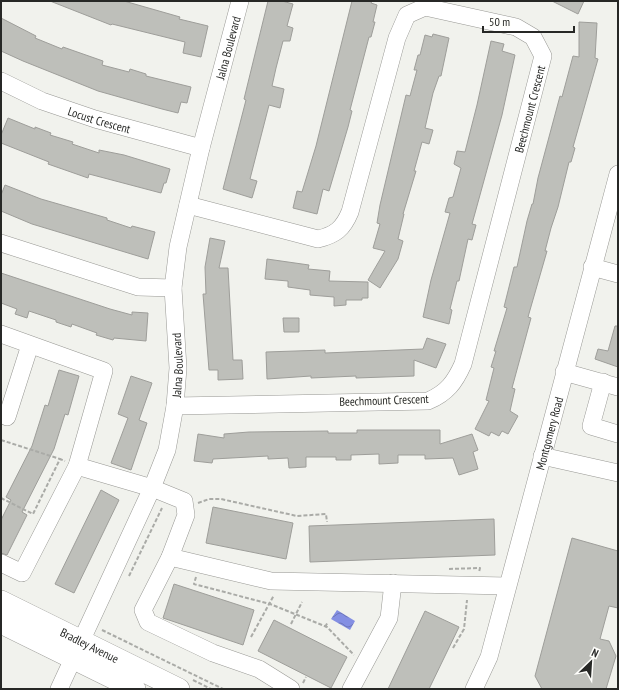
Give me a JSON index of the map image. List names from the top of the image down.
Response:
{
  "streets": {
    "main road": ["Bradley Avenue"],
    "street": [
      "Jalna Boulevard",
      "Beechmount Crescent",
      "Locust Crescent",
      "Montgomery Road"
    ]
  },
  "crossings": [
    ["Jalna Boulevard", "Beechmount Crescent"],
    ["Jalna Boulevard", "Locust Crescent"],
    ["Jalna Boulevard", "Bradley Avenue"]
  ],
  "scale_bar": "50 m",
  "north": "top right"
}
